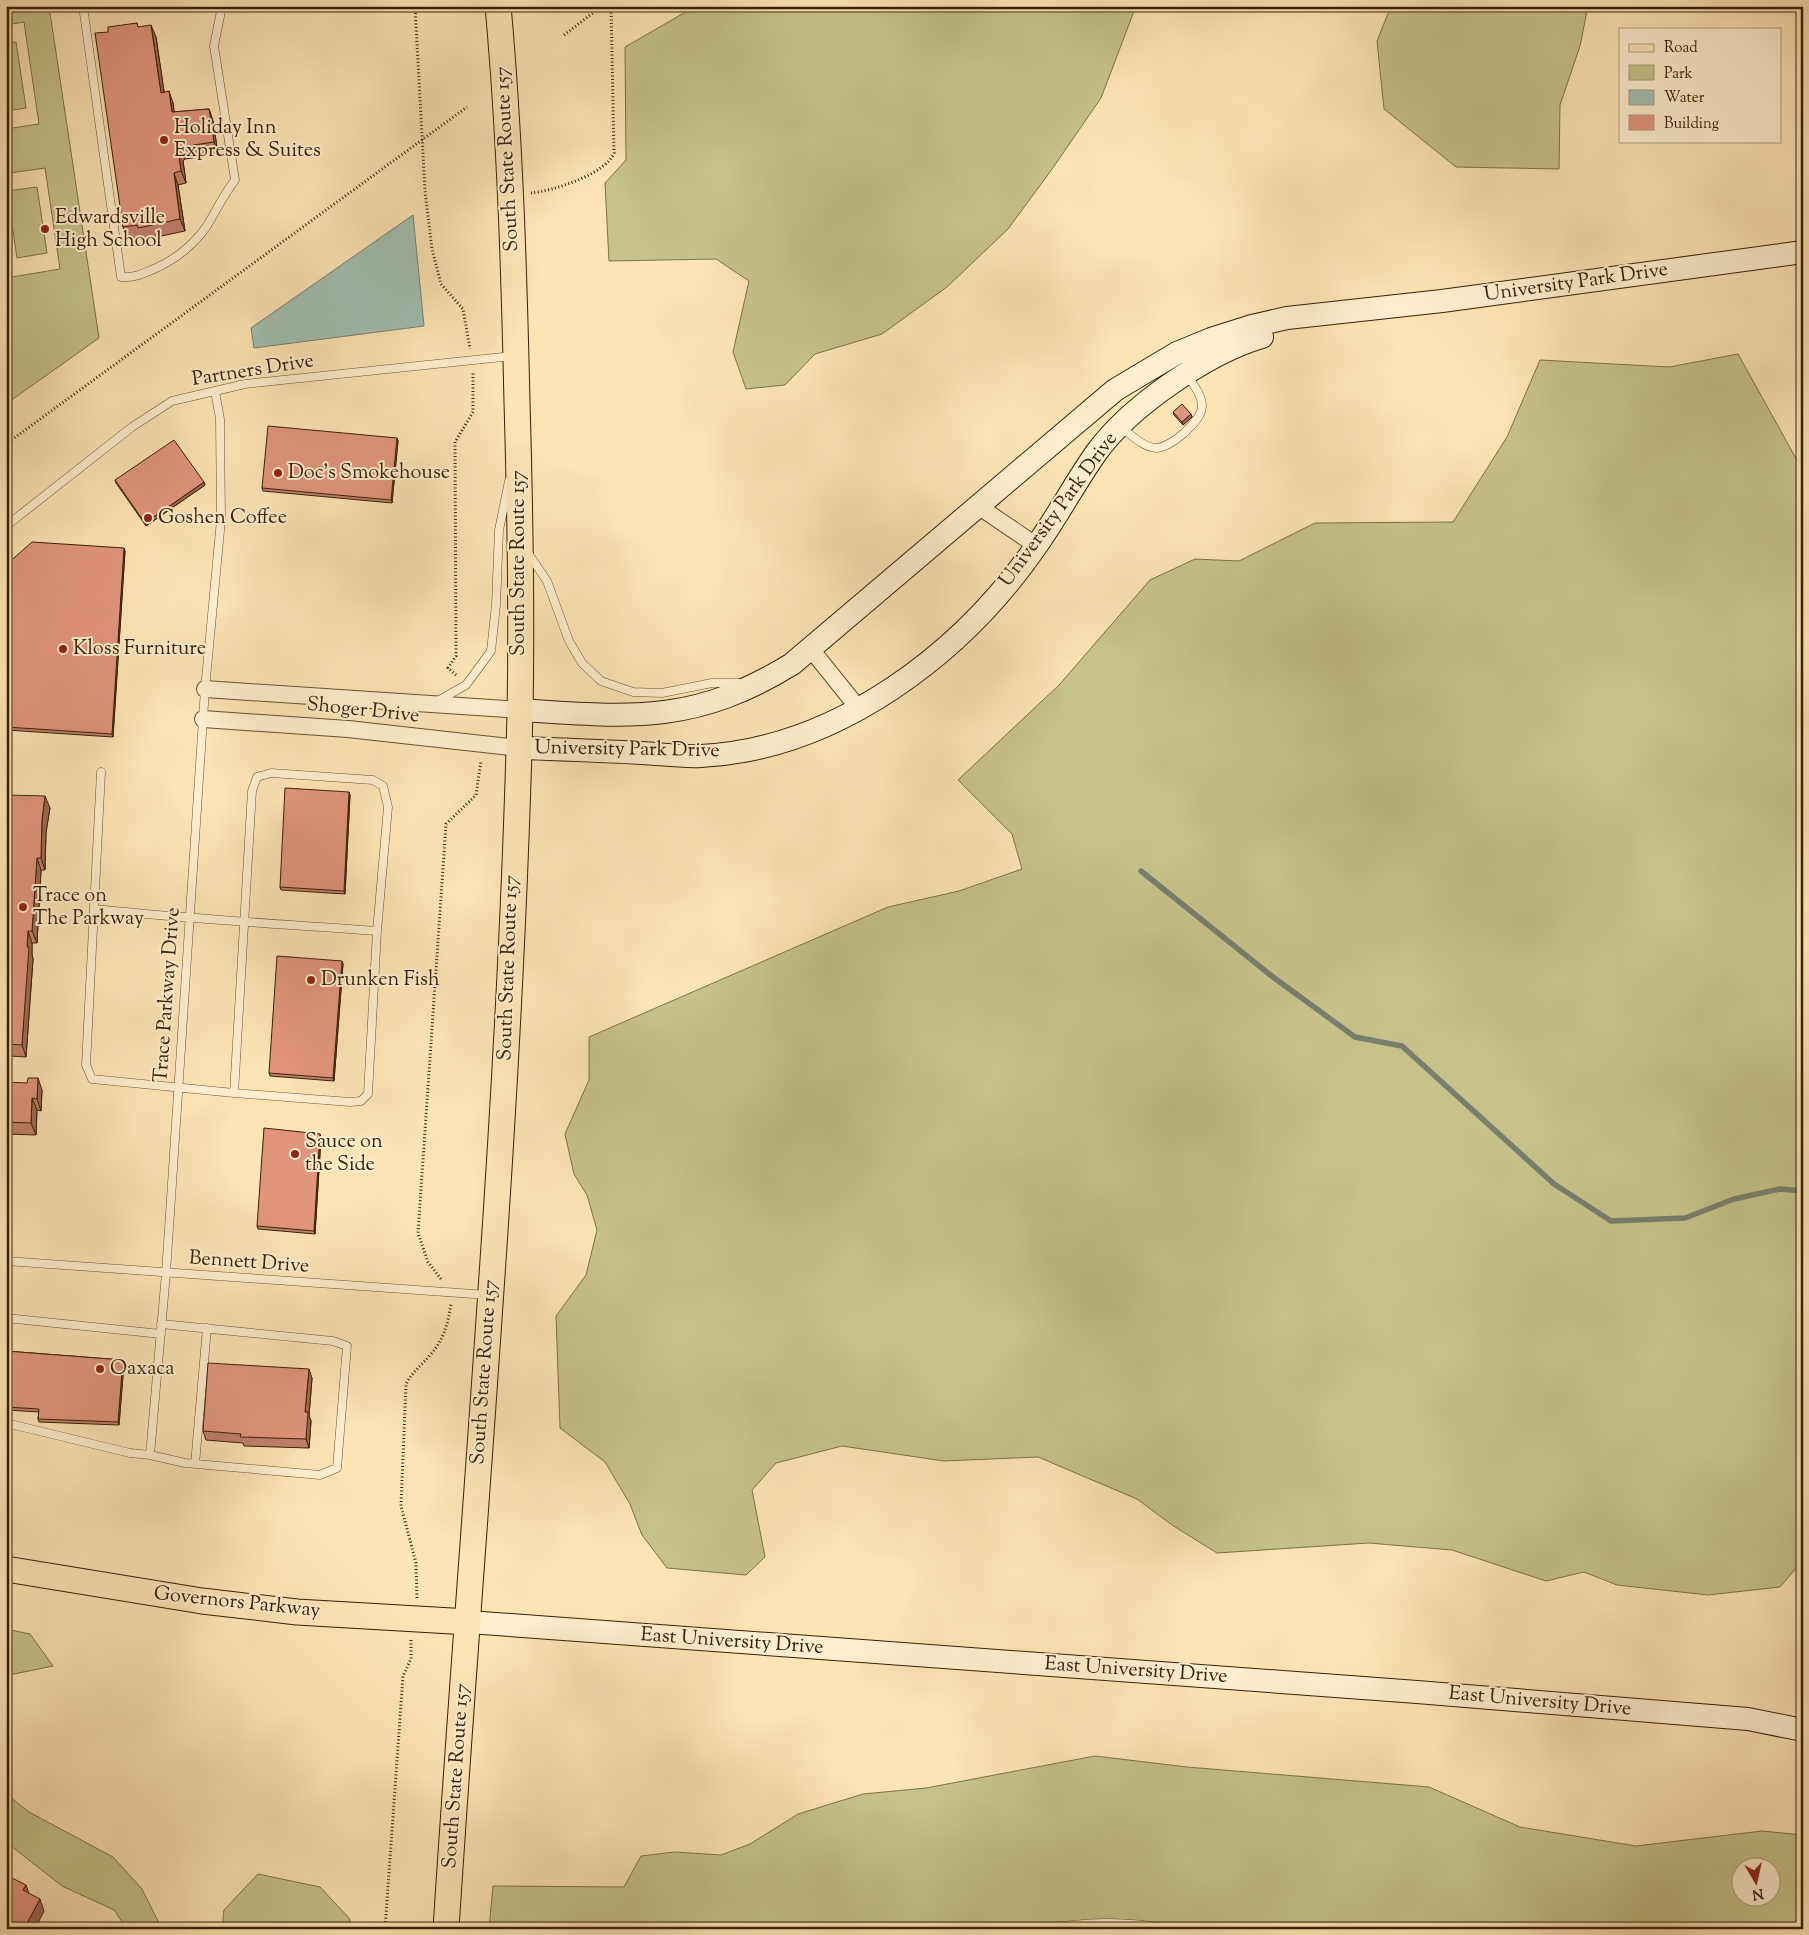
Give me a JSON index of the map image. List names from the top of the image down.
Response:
{
  "streets": {
    "main road": ["South State Route 157", "Governors Parkway"],
    "street": ["University Park Drive", "Shoger Drive", "East University Drive"],
    "lane": ["Partners Drive", "Trace Parkway Drive", "Bennett Drive"]
  },
  "crossings": [
    ["South State Route 157", "University Park Drive"],
    ["South State Route 157", "Partners Drive"],
    ["South State Route 157", "Shoger Drive"],
    ["South State Route 157", "Bennett Drive"],
    ["South State Route 157", "Governors Parkway"],
    ["South State Route 157", "East University Drive"],
    ["University Park Drive", "Shoger Drive"],
    ["Partners Drive", "Trace Parkway Drive"],
    ["Shoger Drive", "Trace Parkway Drive"],
    ["Trace Parkway Drive", "Bennett Drive"],
    ["Governors Parkway", "East University Drive"]
  ],
  "places": [
    "Holiday Inn Express & Suites",
    "Edwardsville High School",
    "Doc's Smokehouse",
    "Goshen Coffee",
    "Kloss Furniture",
    "Trace on The Parkway",
    "Drunken Fish",
    "Sauce on the Side",
    "Oaxaca"
  ],
  "legend": [
    "Road",
    "Park",
    "Water",
    "Building"
  ],
  "north": "bottom"
}
